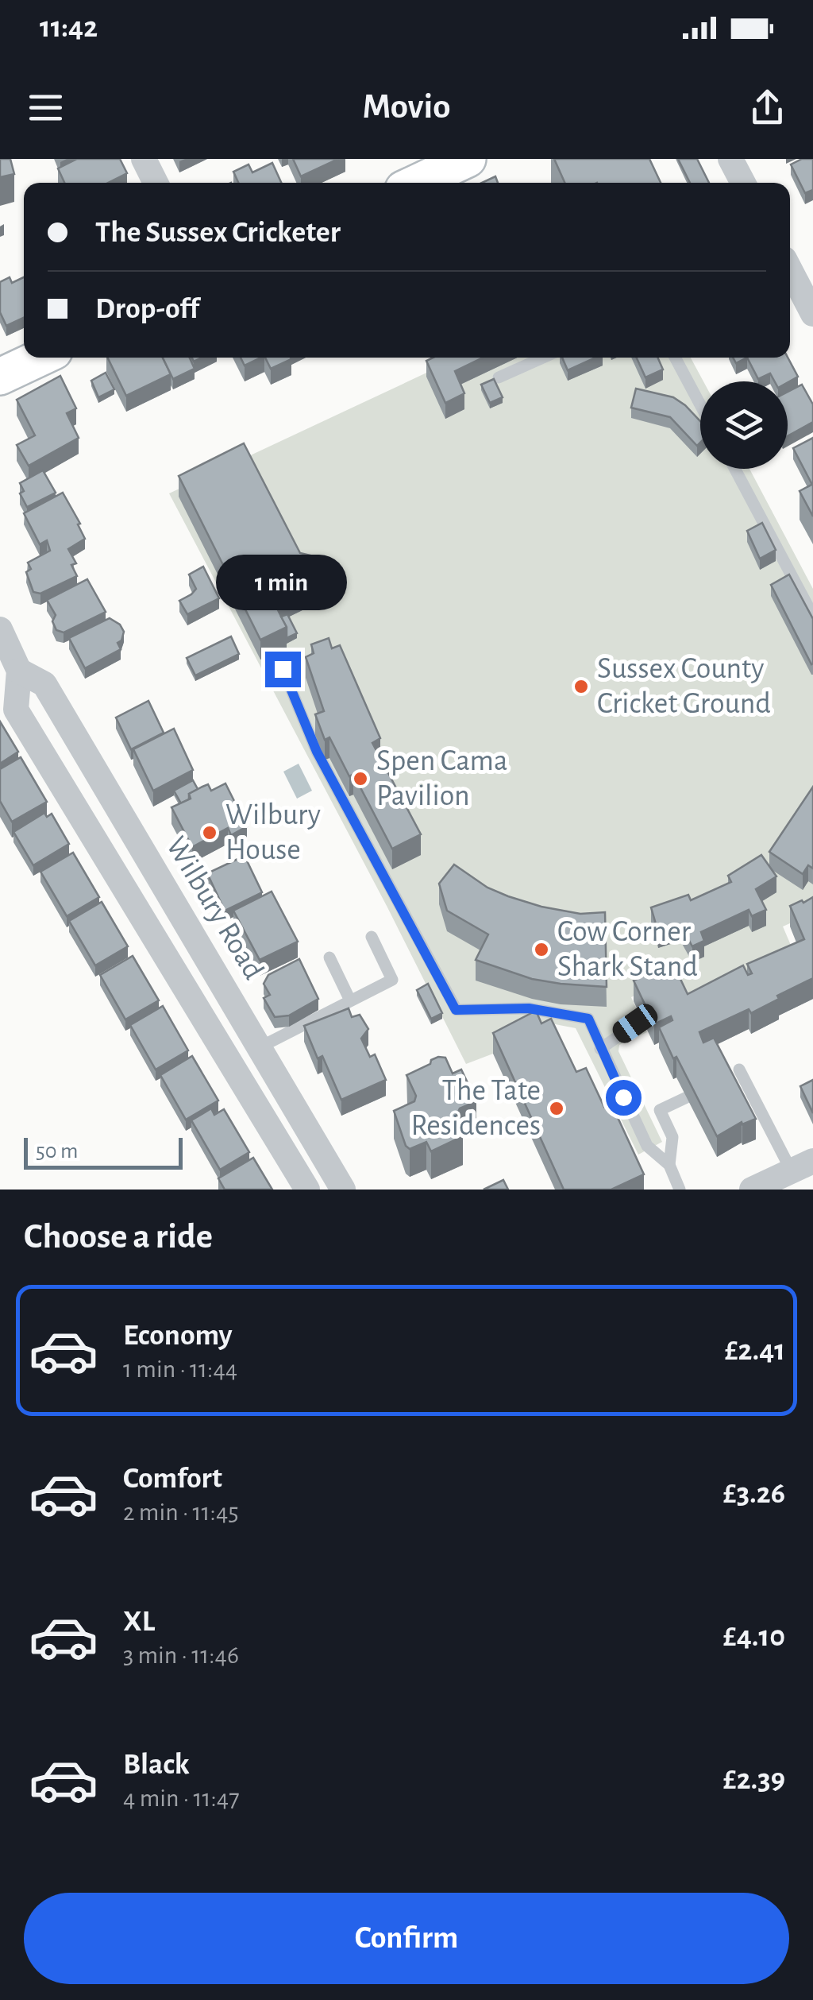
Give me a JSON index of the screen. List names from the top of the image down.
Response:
{
  "streets": {
    "street": ["Wilbury Road"]
  },
  "places": [
    "Sussex County Cricket Ground",
    "Spen Cama Pavilion",
    "Wilbury House",
    "Cow Corner Shark Stand",
    "The Tate Residences"
  ],
  "scale_bar": "50 m",
  "page": {
    "status": "11:42",
    "header": "Movio",
    "banner": ["The Sussex Cricketer", "Drop-off"],
    "bubble": "1 min",
    "scale": "50 m",
    "heading": "Choose a ride",
    "list": [
      {
        "name": "Economy",
        "note": "1 min · 11:44",
        "value": "£2.41"
      },
      {
        "name": "Comfort",
        "note": "2 min · 11:45",
        "value": "£3.26"
      },
      {
        "name": "XL",
        "note": "3 min · 11:46",
        "value": "£4.10"
      },
      {
        "name": "Black",
        "note": "4 min · 11:47",
        "value": "£2.39"
      }
    ],
    "buttons": "Confirm"
  }
}
